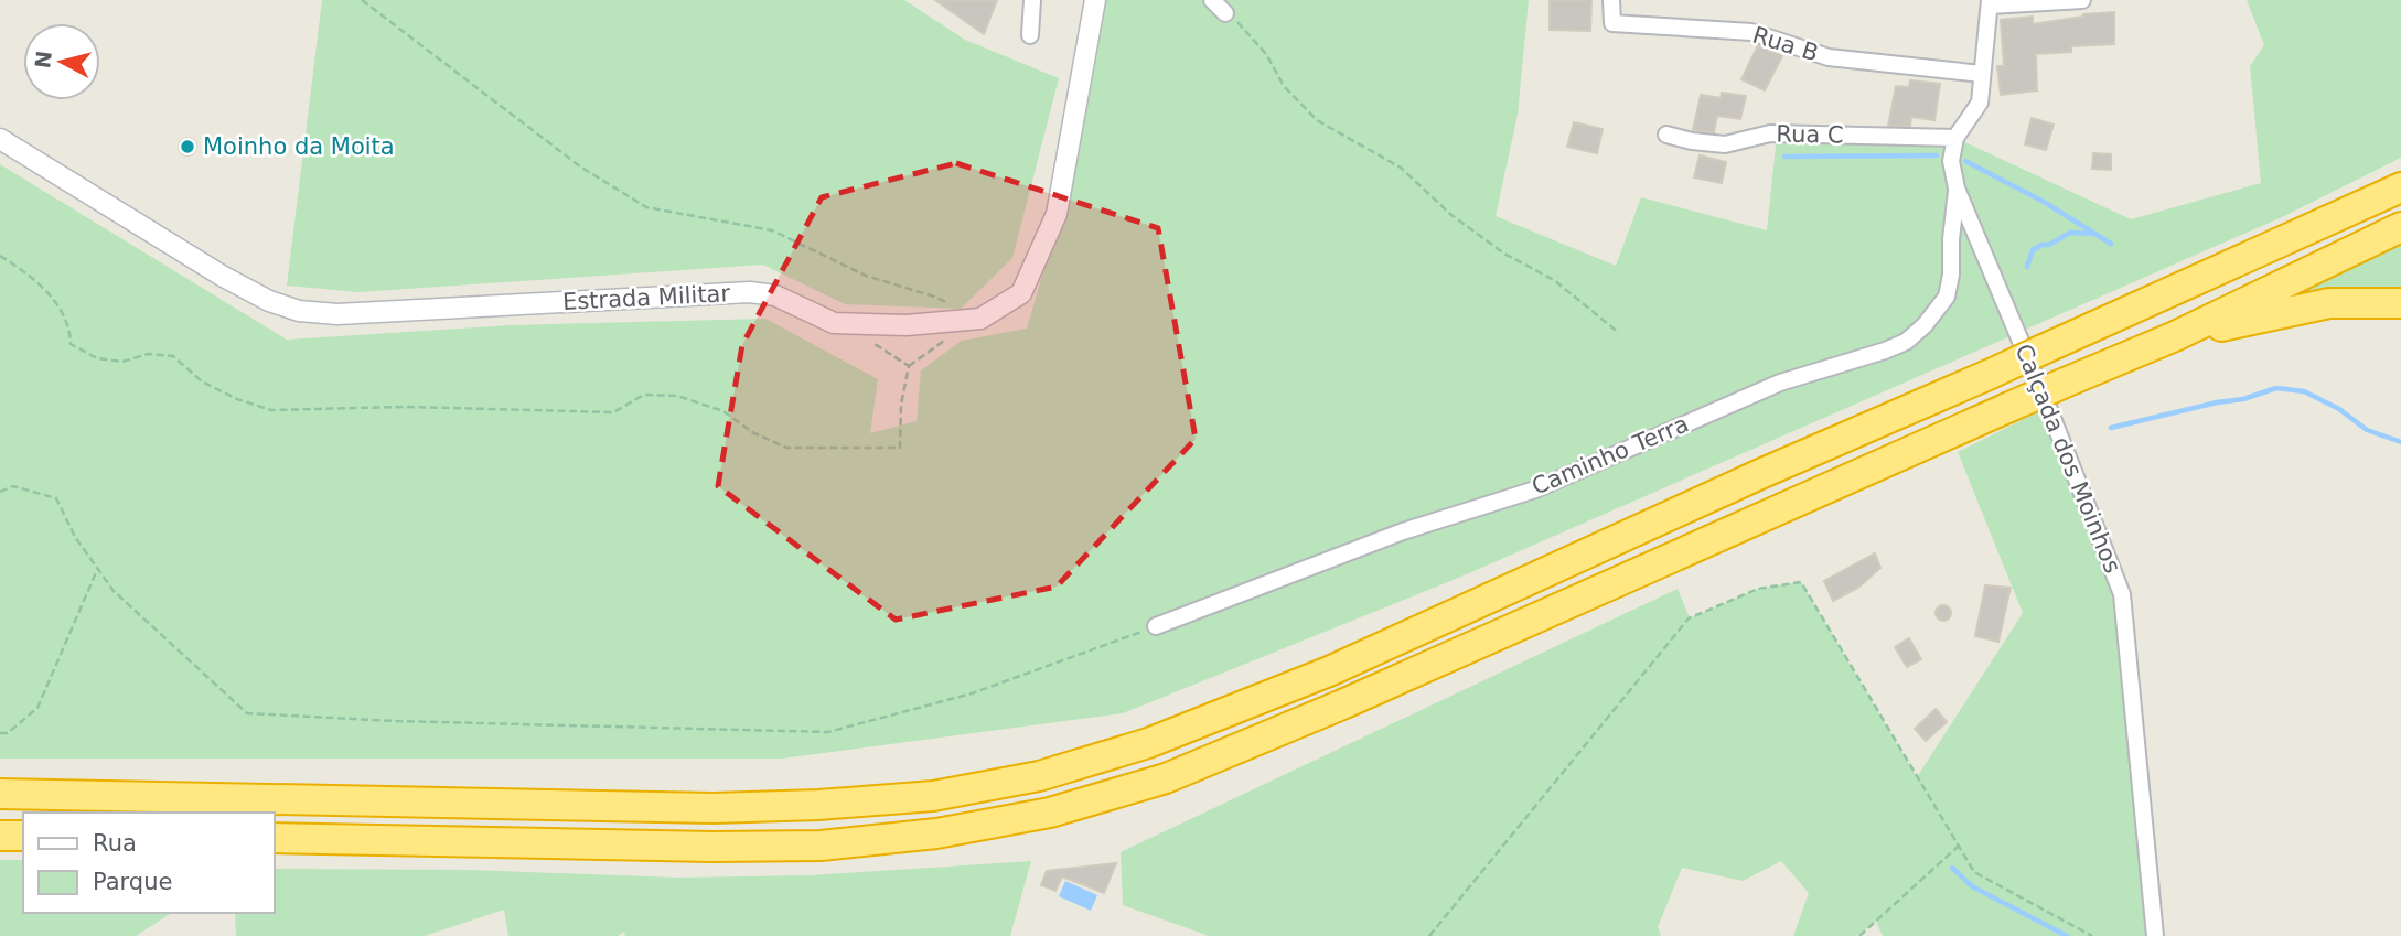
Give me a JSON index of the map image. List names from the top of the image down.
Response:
{
  "streets": {
    "street": [
      "Rua B",
      "Rua C",
      "Estrada Militar",
      "Caminho Terra",
      "Calçada dos Moinhos"
    ]
  },
  "crossings": [
    ["Rua C", "Calçada dos Moinhos"],
    ["Caminho Terra", "Calçada dos Moinhos"]
  ],
  "places": ["Moinho da Moita"],
  "legend": ["Rua", "Parque"],
  "north": "left"
}
